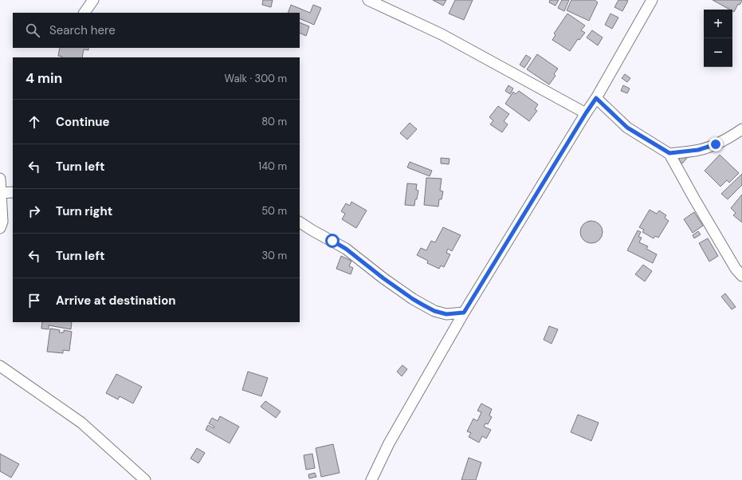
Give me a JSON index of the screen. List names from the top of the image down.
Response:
{
  "page": {
    "map_buttons": ["+", "−"],
    "search": "Search here",
    "heading": ["4 min", "Walk · 300 m"],
    "list": [
      ["Continue", "80 m"],
      ["Turn left", "140 m"],
      ["Turn right", "50 m"],
      ["Turn left", "30 m"],
      "Arrive at destination"
    ]
  }
}
